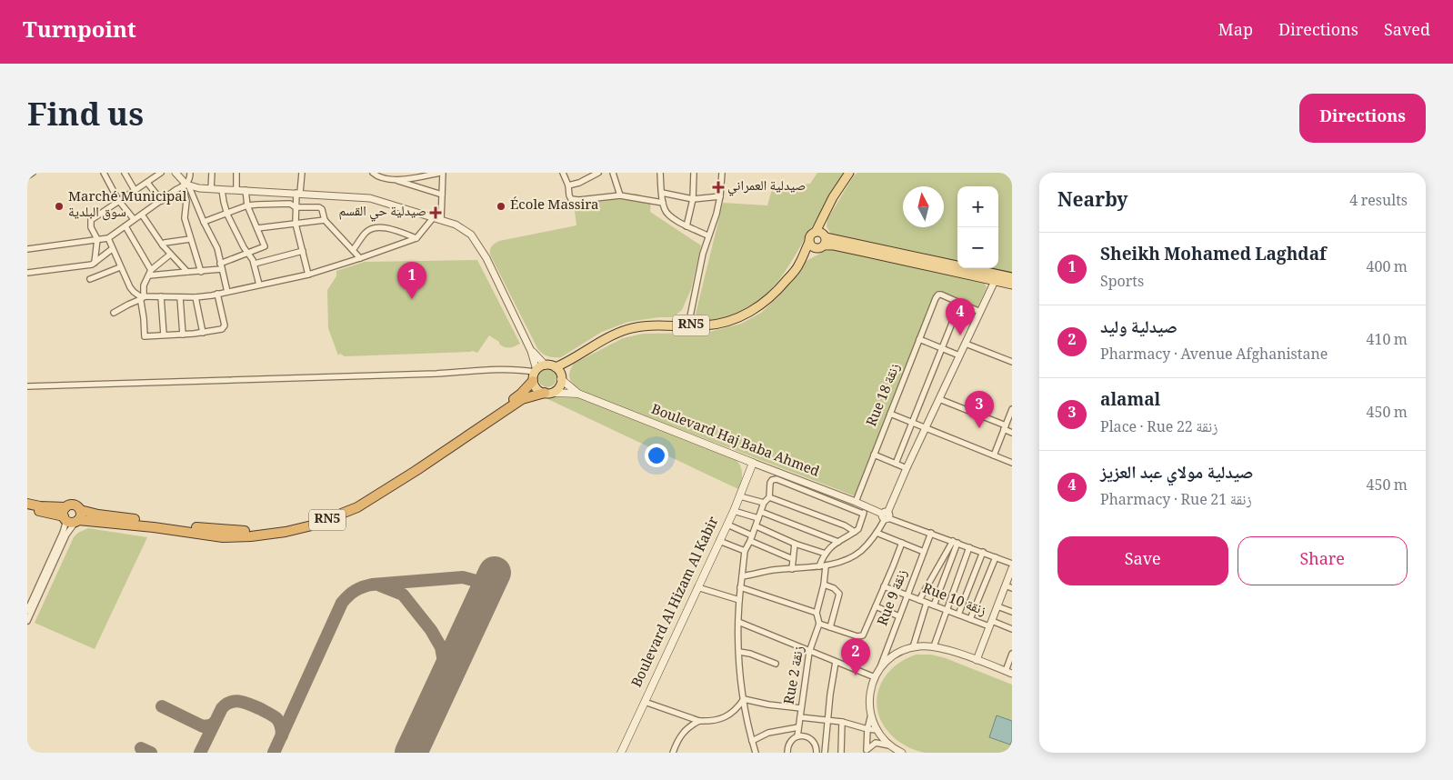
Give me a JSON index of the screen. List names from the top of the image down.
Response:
{
  "streets": {
    "highway": ["RN5"],
    "main road": ["Boulevard Haj Baba Ahmed", "Boulevard Al Hizam Al Kabir"],
    "street": [
      "Rue 18 زنقة",
      "Rue 9 زنقة",
      "Rue 10 زنقة",
      "Rue 2 زنقة"
    ]
  },
  "crossings": [
    ["Rue 18 زنقة", "Boulevard Haj Baba Ahmed"],
    ["Boulevard Haj Baba Ahmed", "Rue 9 زنقة"],
    ["Boulevard Haj Baba Ahmed", "Boulevard Al Hizam Al Kabir"],
    ["Rue 9 زنقة", "Rue 10 زنقة"]
  ],
  "places": {
    "health": ["صيدلية العمراني", "صيدلية حي القسم"],
    "other": ["Marché Municipal سوق البلدية", "École Massira"]
  },
  "north": "top",
  "page": {
    "header": "Turnpoint",
    "nav": ["Map", "Directions", "Saved"],
    "title": "Find us",
    "buttons": [
      "Directions",
      ["Save", "Share"]
    ],
    "heading": ["Nearby", "4 results"],
    "map_buttons": ["+", "−"],
    "list": [
      {
        "mark": "1",
        "name": "Sheikh Mohamed Laghdaf",
        "note": "Sports",
        "value": "400 m"
      },
      {
        "mark": "2",
        "name": "صيدلية وليد",
        "note": "Pharmacy · Avenue Afghanistane",
        "value": "410 m"
      },
      {
        "mark": "3",
        "name": "alamal",
        "note": "Place · Rue 22 زنقة",
        "value": "450 m"
      },
      {
        "mark": "4",
        "name": "صيدلية مولاي عبد العزيز",
        "note": "Pharmacy · Rue 21 زنقة",
        "value": "450 m"
      }
    ],
    "pins": [
      "1",
      "4",
      "3",
      "2"
    ]
  }
}
